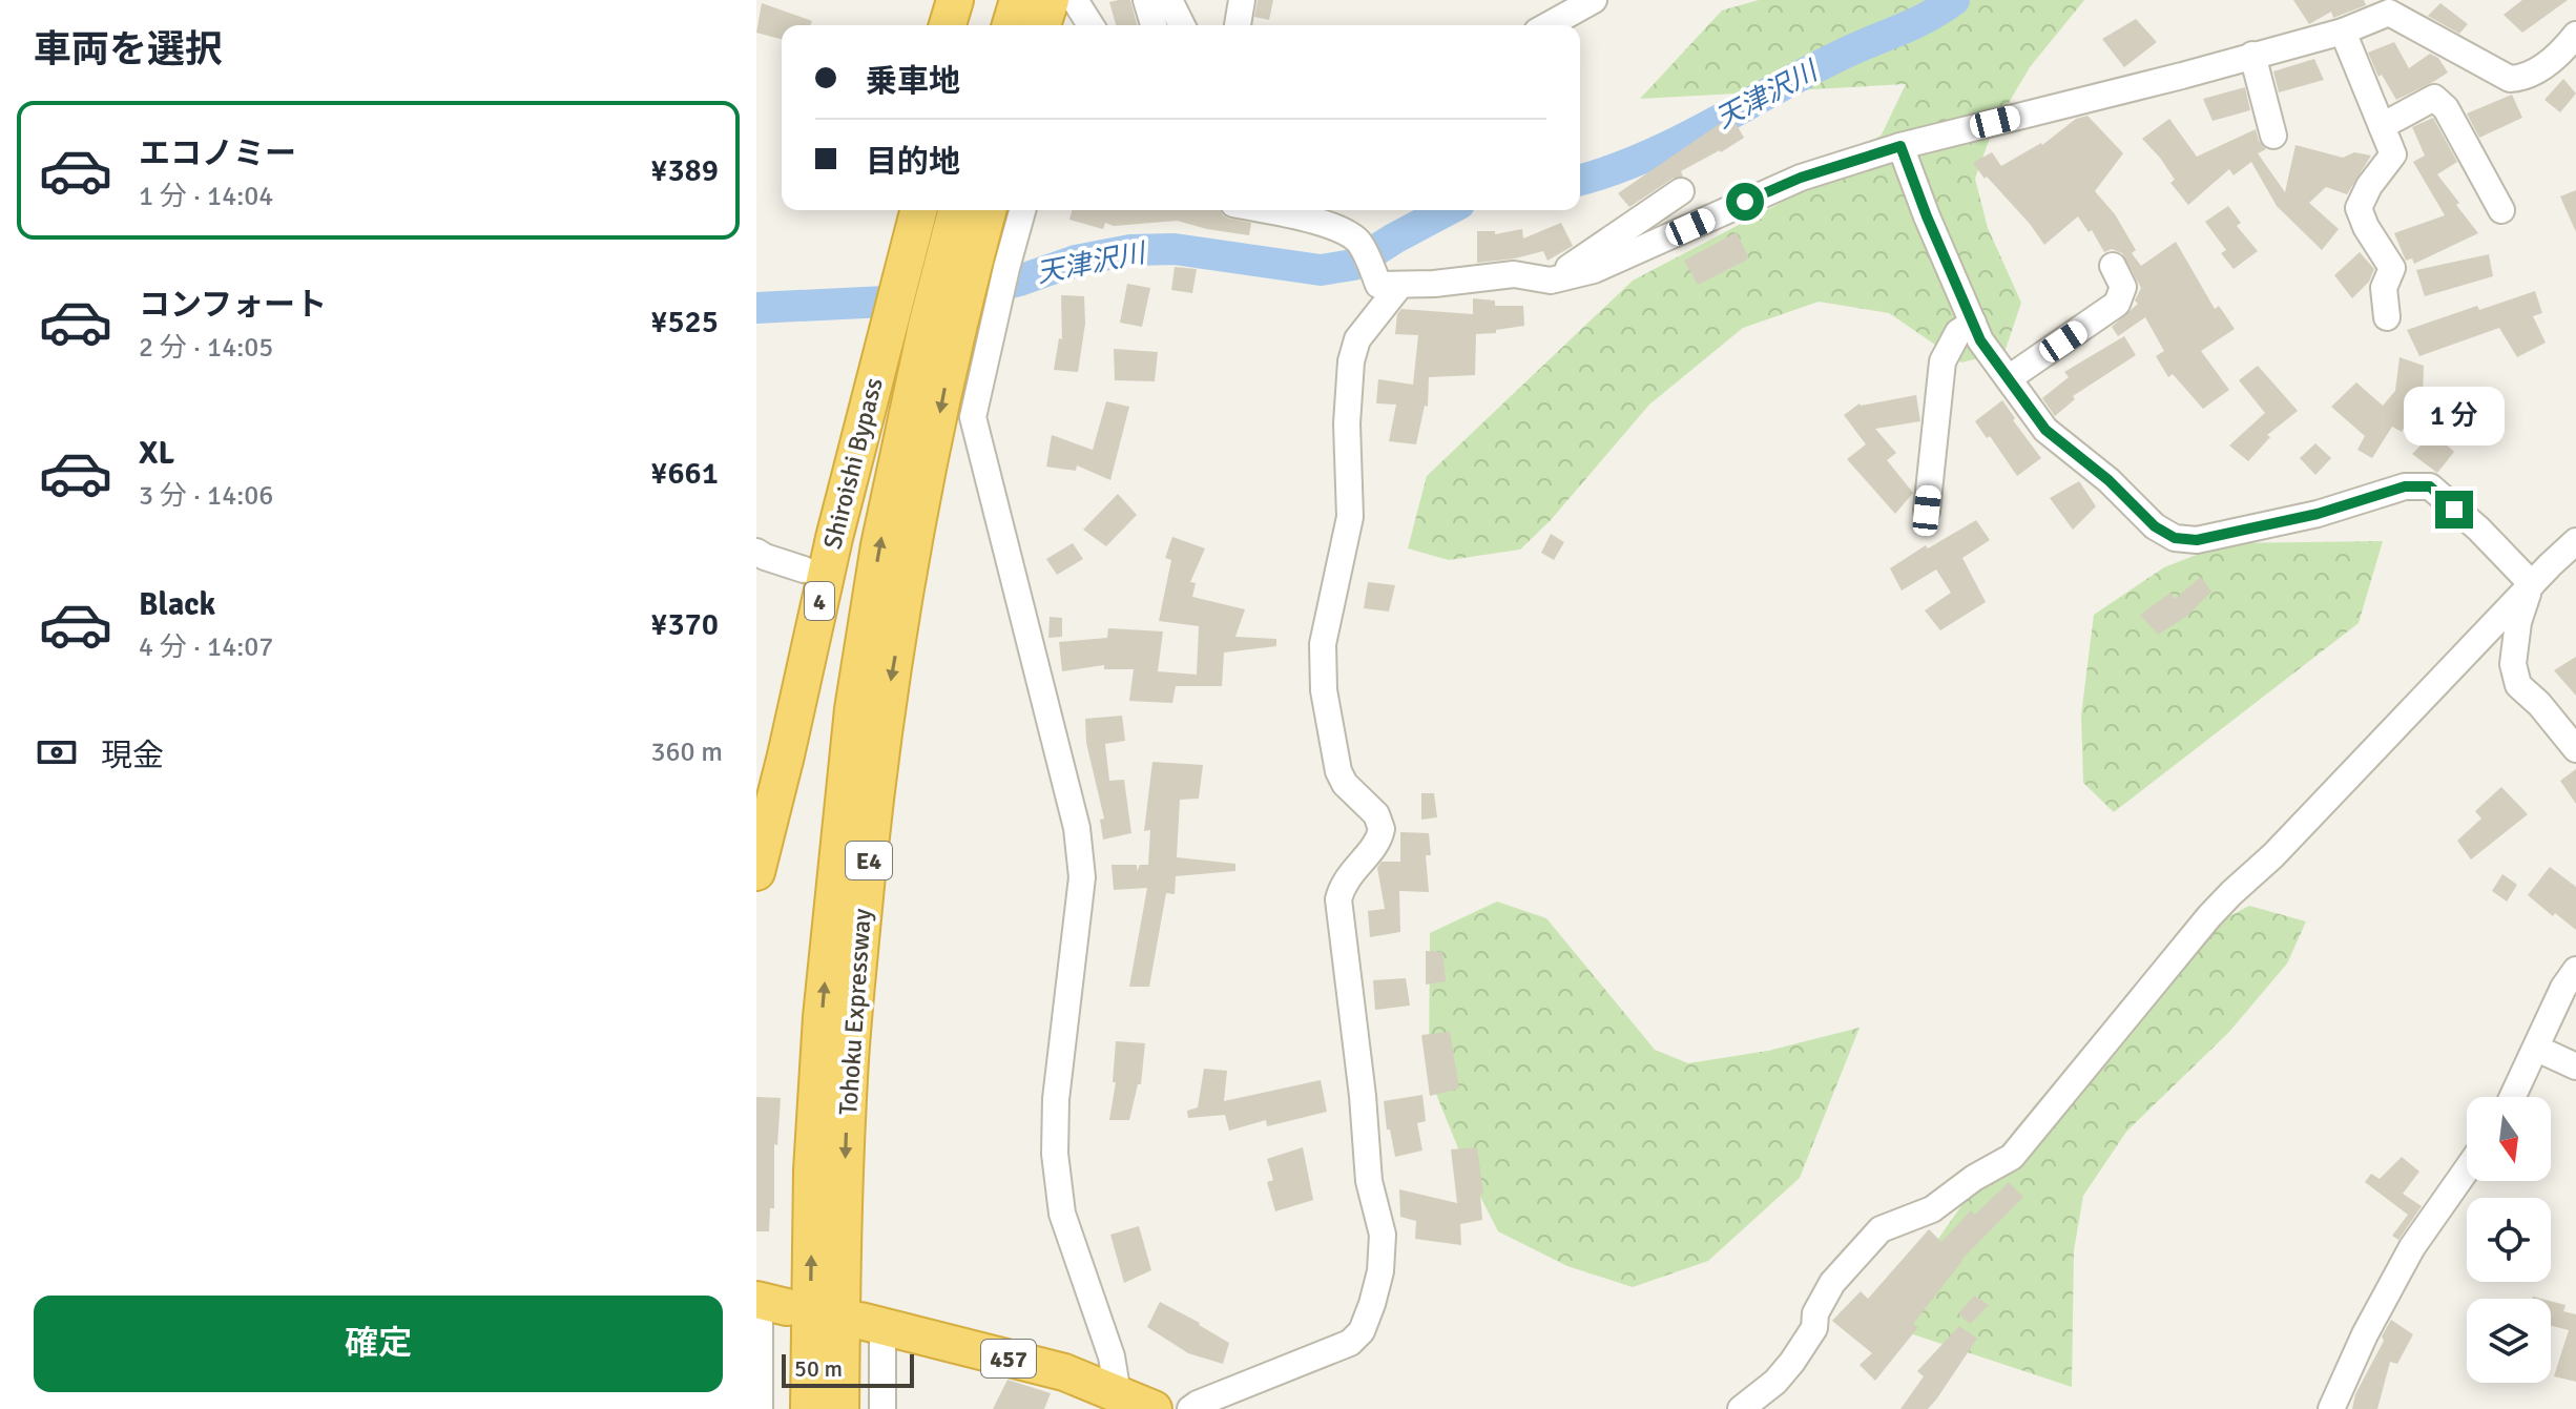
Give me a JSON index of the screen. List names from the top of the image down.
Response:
{
  "streets": {
    "highway": [
      "Shiroishi Bypass",
      "4",
      "E4",
      "Tohoku Expressway",
      "457"
    ]
  },
  "crossings": [
    ["E4", "Tohoku Expressway"]
  ],
  "water": ["天津沢川"],
  "scale_bar": "50 m",
  "north": "bottom",
  "page": {
    "heading": "車両を選択",
    "banner": ["乗車地", "目的地"],
    "list": [
      {
        "name": "エコノミー",
        "note": "1 分 · 14:04",
        "value": "¥389"
      },
      {
        "name": "コンフォート",
        "note": "2 分 · 14:05",
        "value": "¥525"
      },
      {
        "name": "XL",
        "note": "3 分 · 14:06",
        "value": "¥661"
      },
      {
        "name": "Black",
        "note": "4 分 · 14:07",
        "value": "¥370"
      }
    ],
    "bubble": "1 分",
    "pay": ["現金", "360 m"],
    "buttons": "確定",
    "scale": "50 m"
  }
}
